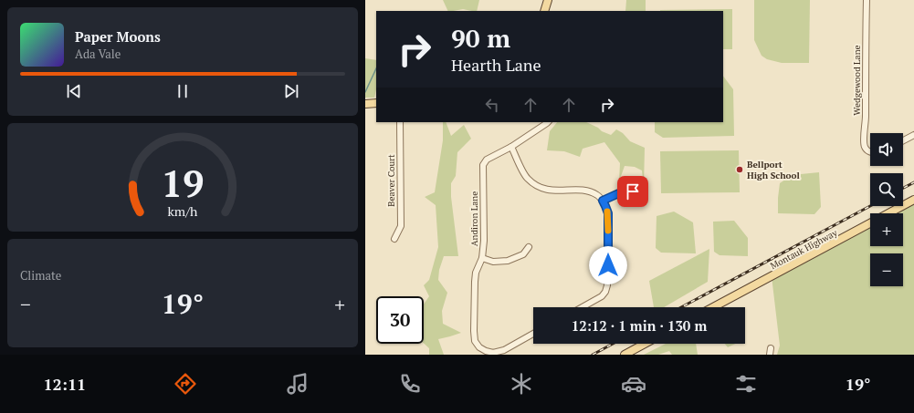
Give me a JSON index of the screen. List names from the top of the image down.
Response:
{
  "streets": {
    "main road": ["Montauk Highway"],
    "street": ["Wedgewood Lane", "Beaver Court", "Andiron Lane"]
  },
  "places": ["Bellport High School"],
  "page": {
    "turn": ["90 m", "Hearth Lane"],
    "song": ["Paper Moons", "Ada Vale"],
    "map_buttons": ["+", "−"],
    "tile": "Climate",
    "heat": ["−", "19°", "+"],
    "limit": "30",
    "trip": "12:12 · 1 min · 130 m",
    "tabs": ["12:11", "19°"],
    "gauge": ["19", "km/h"]
  }
}
